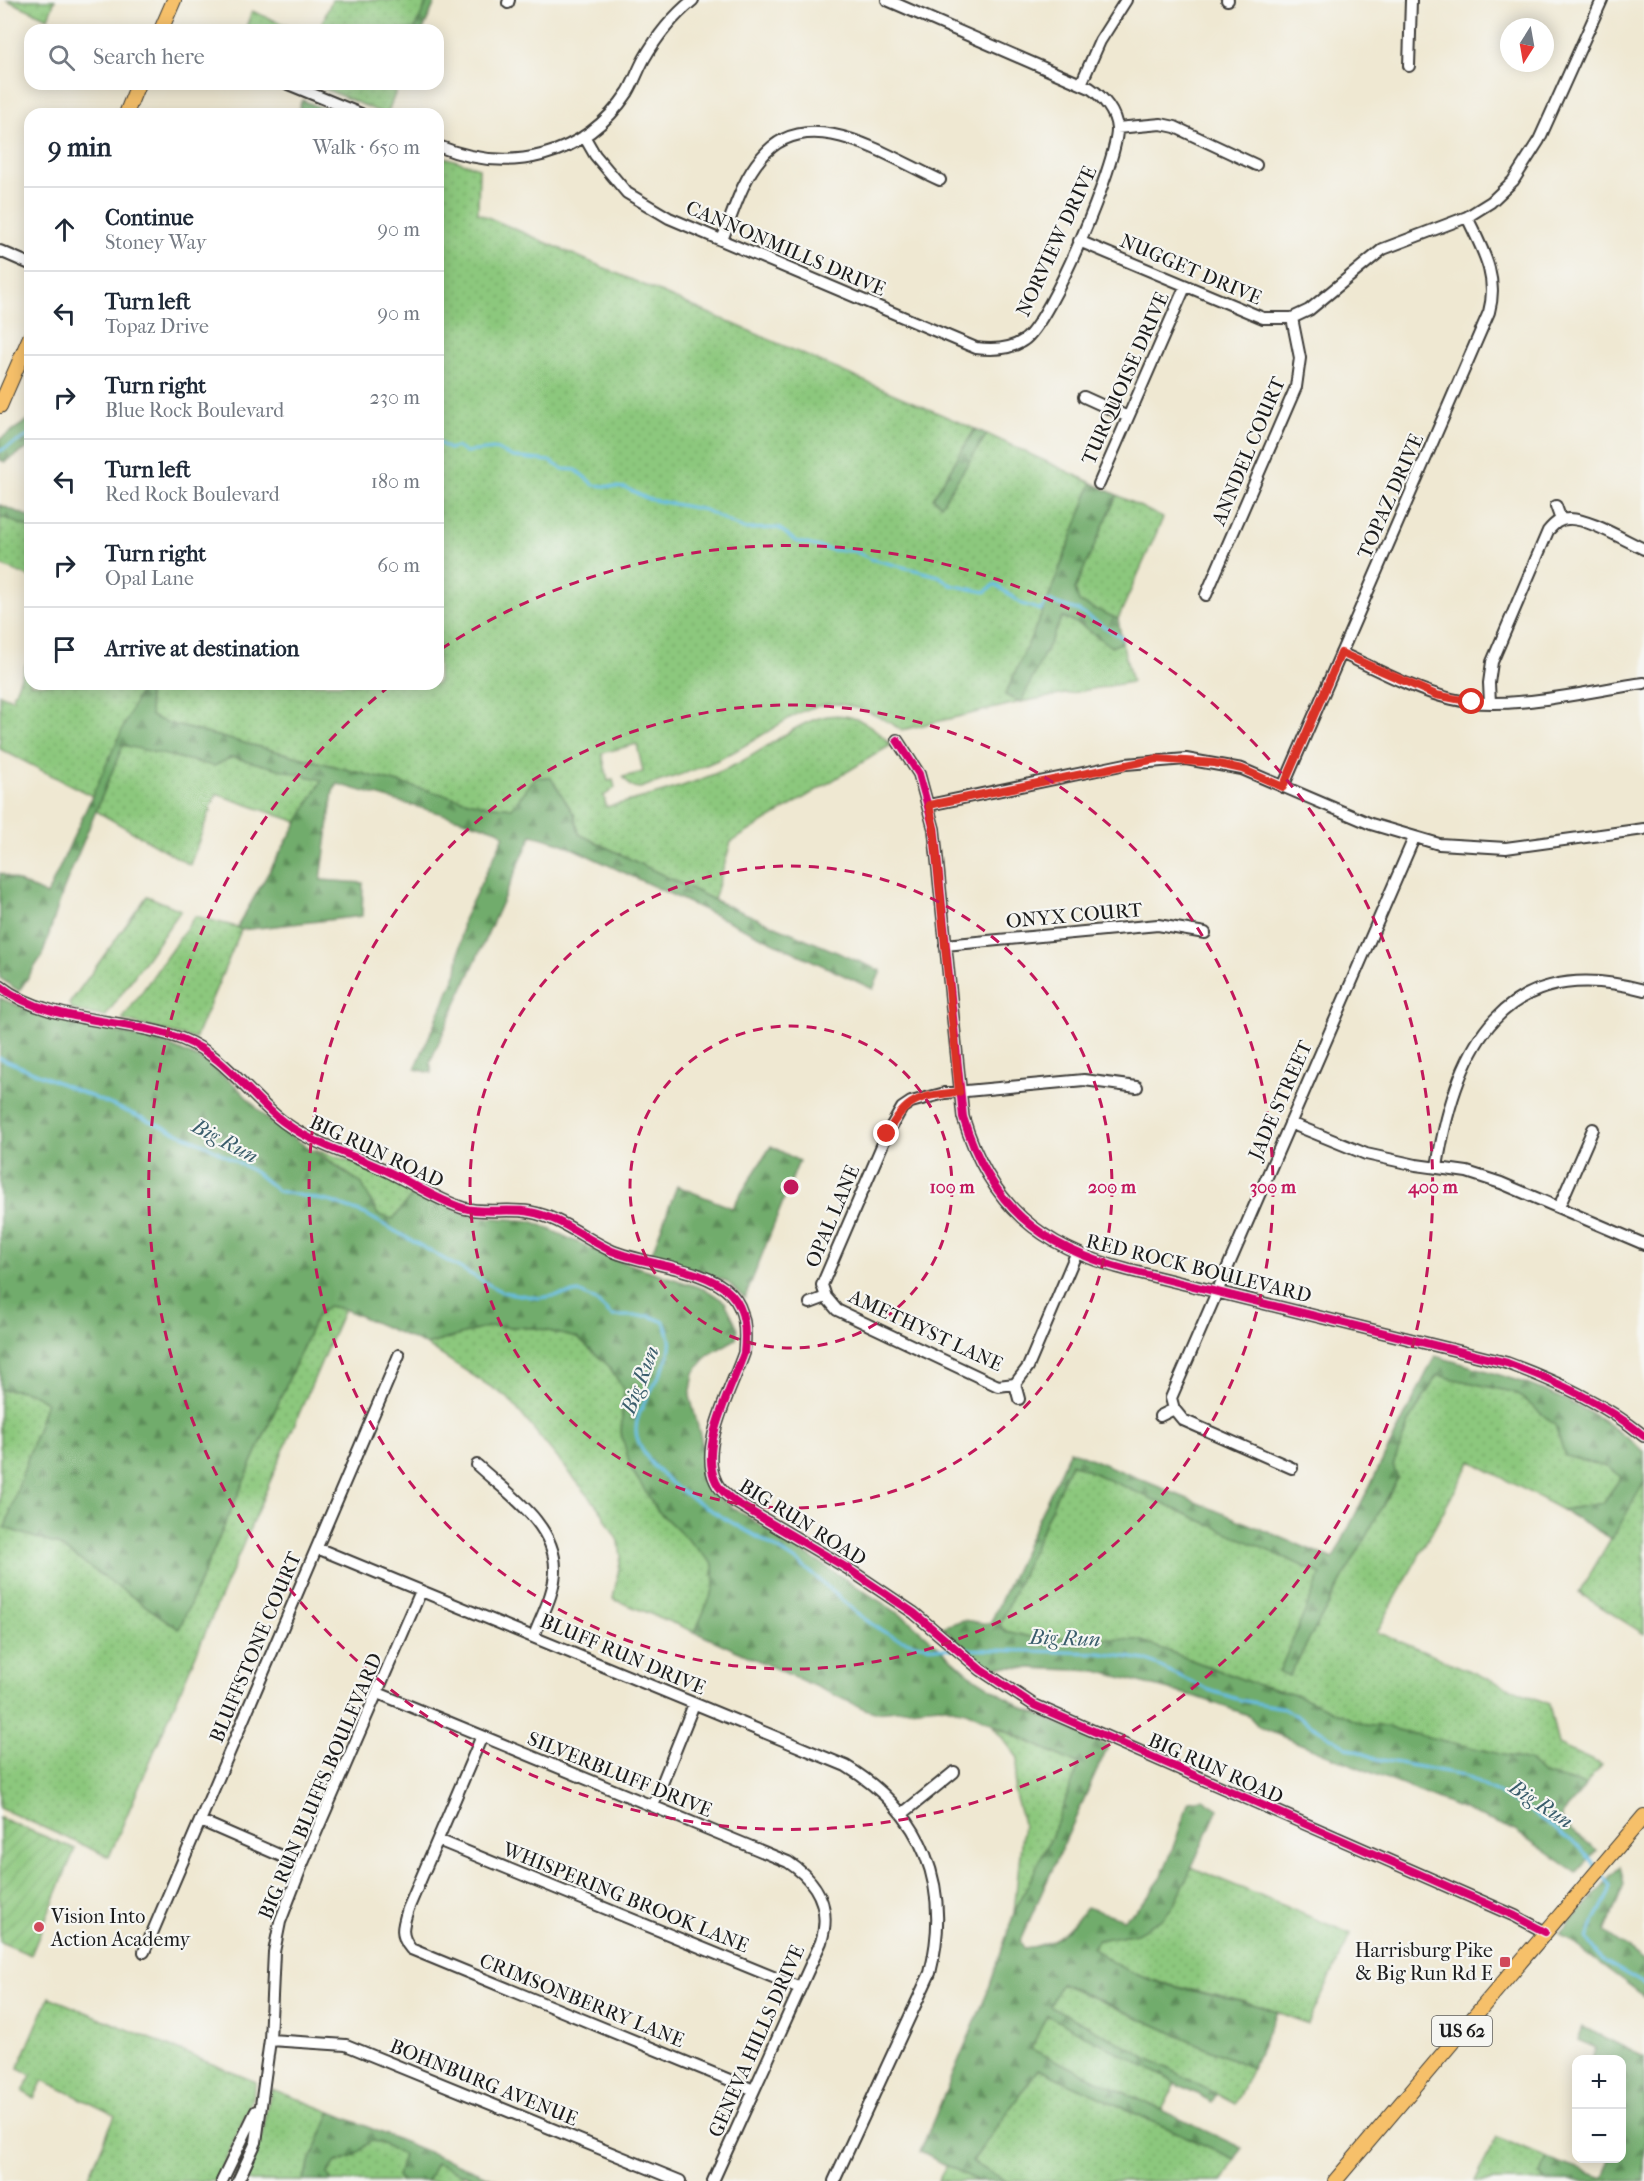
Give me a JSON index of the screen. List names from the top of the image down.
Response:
{
  "streets": {
    "main road": ["US 62"],
    "street": [
      "NORVIEW DRIVE",
      "CANNONMILLS DRIVE",
      "NUGGET DRIVE",
      "TURQUOISE DRIVE",
      "ANNDEL COURT",
      "TOPAZ DRIVE",
      "ONYX COURT",
      "JADE STREET",
      "BIG RUN ROAD",
      "OPAL LANE",
      "RED ROCK BOULEVARD",
      "AMETHYST LANE",
      "BLUFFSTONE COURT",
      "BLUFF RUN DRIVE",
      "SILVERBLUFF DRIVE",
      "BIG RUN BLUFFS BOULEVARD",
      "WHISPERING BROOK LANE",
      "CRIMSONBERRY LANE",
      "GENEVA HILLS DRIVE",
      "BOHNBURG AVENUE"
    ]
  },
  "crossings": [
    ["NORVIEW DRIVE", "CANNONMILLS DRIVE"],
    ["NORVIEW DRIVE", "NUGGET DRIVE"],
    ["NUGGET DRIVE", "TURQUOISE DRIVE"],
    ["NUGGET DRIVE", "ANNDEL COURT"],
    ["ONYX COURT", "RED ROCK BOULEVARD"],
    ["JADE STREET", "RED ROCK BOULEVARD"],
    ["BIG RUN ROAD", "US 62"],
    ["OPAL LANE", "RED ROCK BOULEVARD"],
    ["OPAL LANE", "AMETHYST LANE"],
    ["RED ROCK BOULEVARD", "AMETHYST LANE"],
    ["BLUFFSTONE COURT", "BLUFF RUN DRIVE"],
    ["BLUFF RUN DRIVE", "BIG RUN BLUFFS BOULEVARD"],
    ["SILVERBLUFF DRIVE", "BIG RUN BLUFFS BOULEVARD"],
    ["SILVERBLUFF DRIVE", "GENEVA HILLS DRIVE"],
    ["BIG RUN BLUFFS BOULEVARD", "BOHNBURG AVENUE"],
    ["WHISPERING BROOK LANE", "CRIMSONBERRY LANE"],
    ["WHISPERING BROOK LANE", "GENEVA HILLS DRIVE"],
    ["CRIMSONBERRY LANE", "GENEVA HILLS DRIVE"]
  ],
  "water": ["Big Run"],
  "places": {
    "other": ["Vision Into Action Academy"],
    "transit": ["Harrisburg Pike & Big Run Rd E"]
  },
  "north": "bottom",
  "page": {
    "search": "Search here",
    "heading": ["9 min", "Walk · 650 m"],
    "list": [
      ["Continue", "Stoney Way", "90 m"],
      ["Turn left", "Topaz Drive", "90 m"],
      ["Turn right", "Blue Rock Boulevard", "230 m"],
      ["Turn left", "Red Rock Boulevard", "180 m"],
      ["Turn right", "Opal Lane", "60 m"],
      "Arrive at destination"
    ],
    "map_buttons": ["+", "−"]
  },
  "rings": [
    "100 m",
    "200 m",
    "300 m",
    "400 m"
  ]
}
